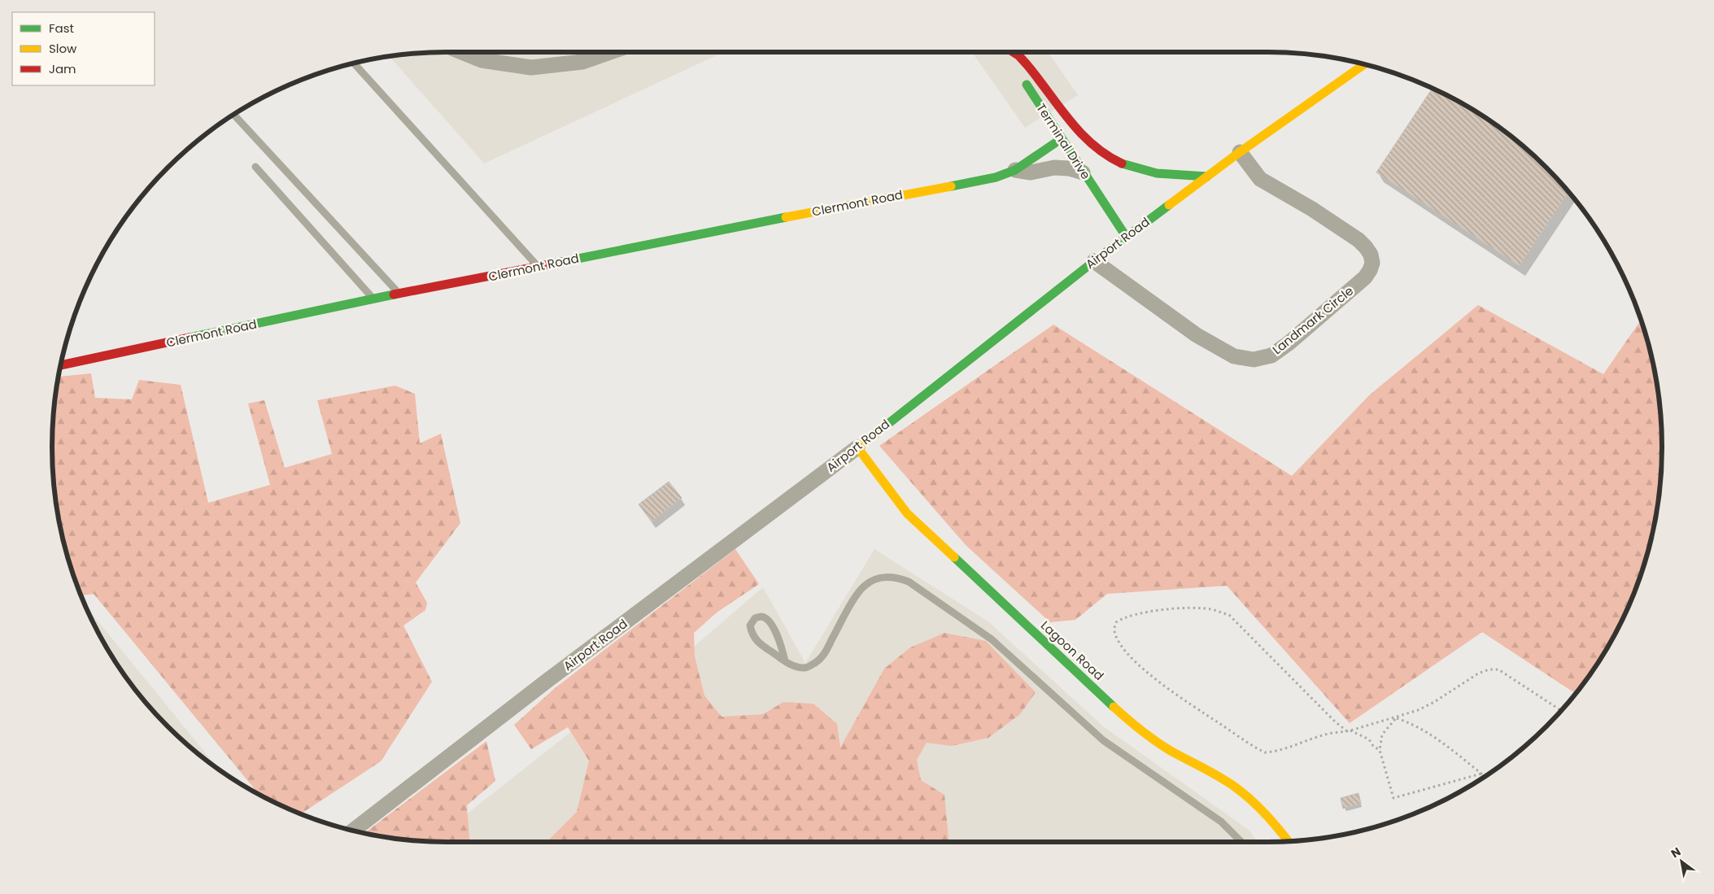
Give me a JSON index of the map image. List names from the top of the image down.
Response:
{
  "streets": {
    "street": [
      "Terminal Drive",
      "Clermont Road",
      "Airport Road",
      "Landmark Circle",
      "Lagoon Road"
    ]
  },
  "crossings": [
    ["Terminal Drive", "Clermont Road"],
    ["Terminal Drive", "Airport Road"],
    ["Airport Road", "Landmark Circle"],
    ["Airport Road", "Lagoon Road"]
  ],
  "legend": ["Fast", "Slow", "Jam"],
  "north": "top left"
}
